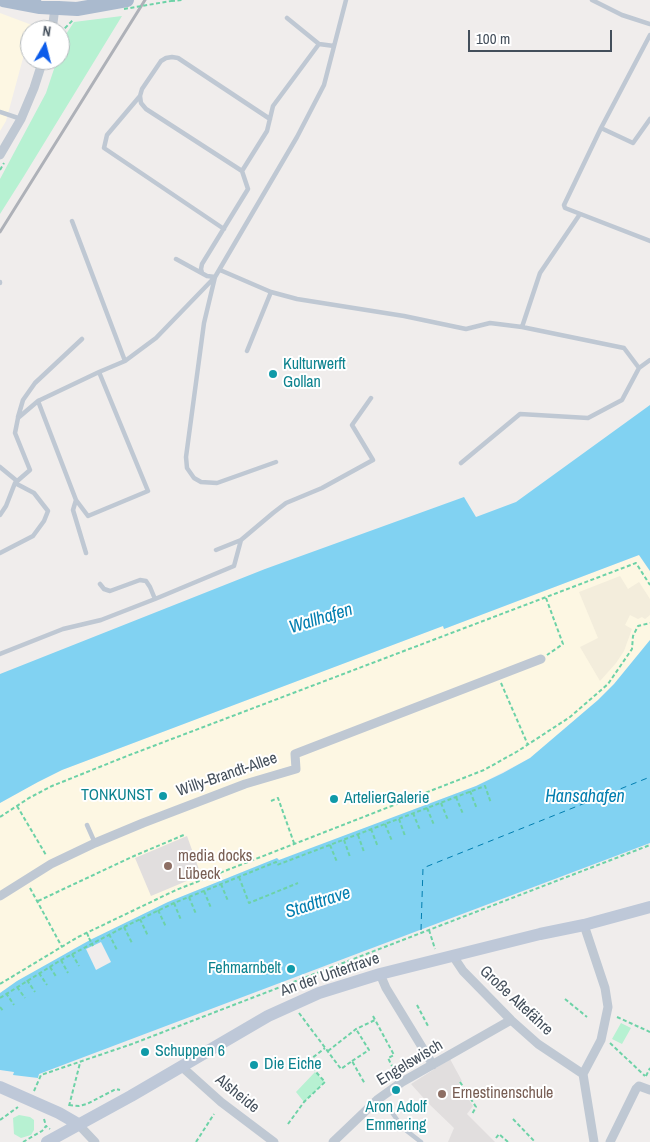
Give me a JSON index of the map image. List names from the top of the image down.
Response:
{
  "streets": {
    "main road": ["An der Untertrave"],
    "street": [
      "Willy-Brandt-Allee",
      "Große Altefähre",
      "Engelswisch",
      "Alsheide"
    ]
  },
  "crossings": [
    ["An der Untertrave", "Große Altefähre"],
    ["An der Untertrave", "Alsheide"],
    ["Große Altefähre", "Engelswisch"]
  ],
  "water": ["Wallhafen", "Hansahafen", "Stadttrave"],
  "places": [
    "Kulturwerft Gollan",
    "TONKUNST",
    "ArtelierGalerie",
    "media docks Lübeck",
    "Fehmarnbelt",
    "Schuppen 6",
    "Die Eiche",
    "Aron Adolf Emmering",
    "Ernestinenschule"
  ],
  "scale_bar": "100 m",
  "north": "top"
}
